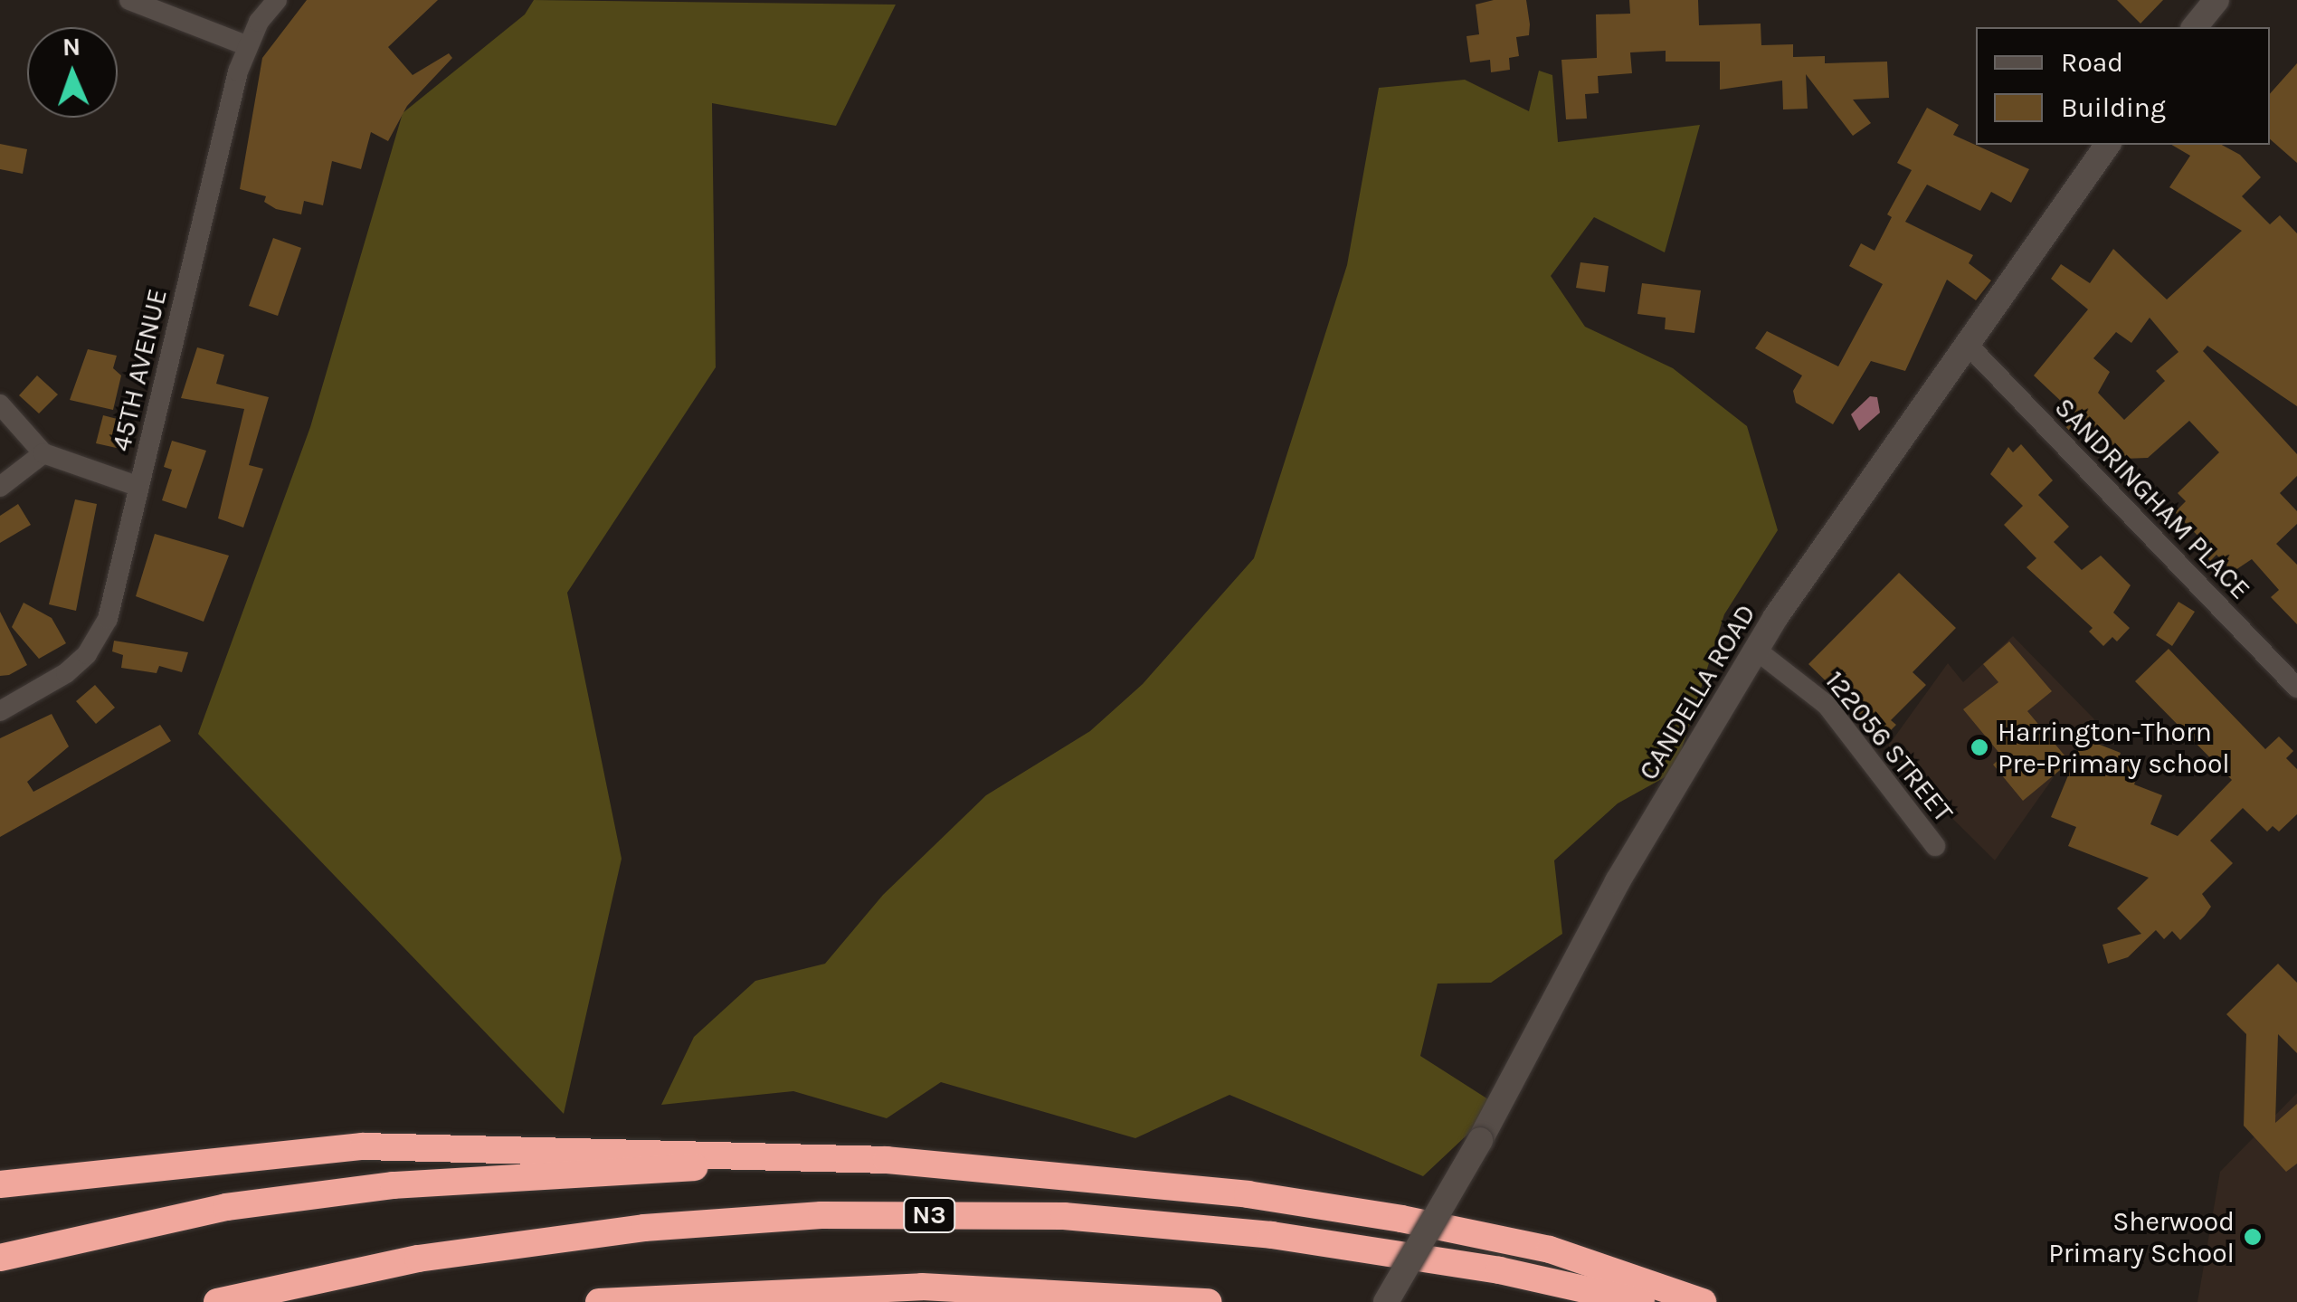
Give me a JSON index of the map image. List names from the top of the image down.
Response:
{
  "streets": {
    "highway": ["N3"],
    "street": [
      "45TH AVENUE",
      "SANDRINGHAM PLACE",
      "CANDELLA ROAD",
      "122056 STREET"
    ]
  },
  "crossings": [
    ["SANDRINGHAM PLACE", "CANDELLA ROAD"],
    ["CANDELLA ROAD", "122056 STREET"]
  ],
  "places": ["Harrington-Thorn Pre-Primary school", "Sherwood Primary School"],
  "legend": ["Road", "Building"],
  "north": "top"
}
